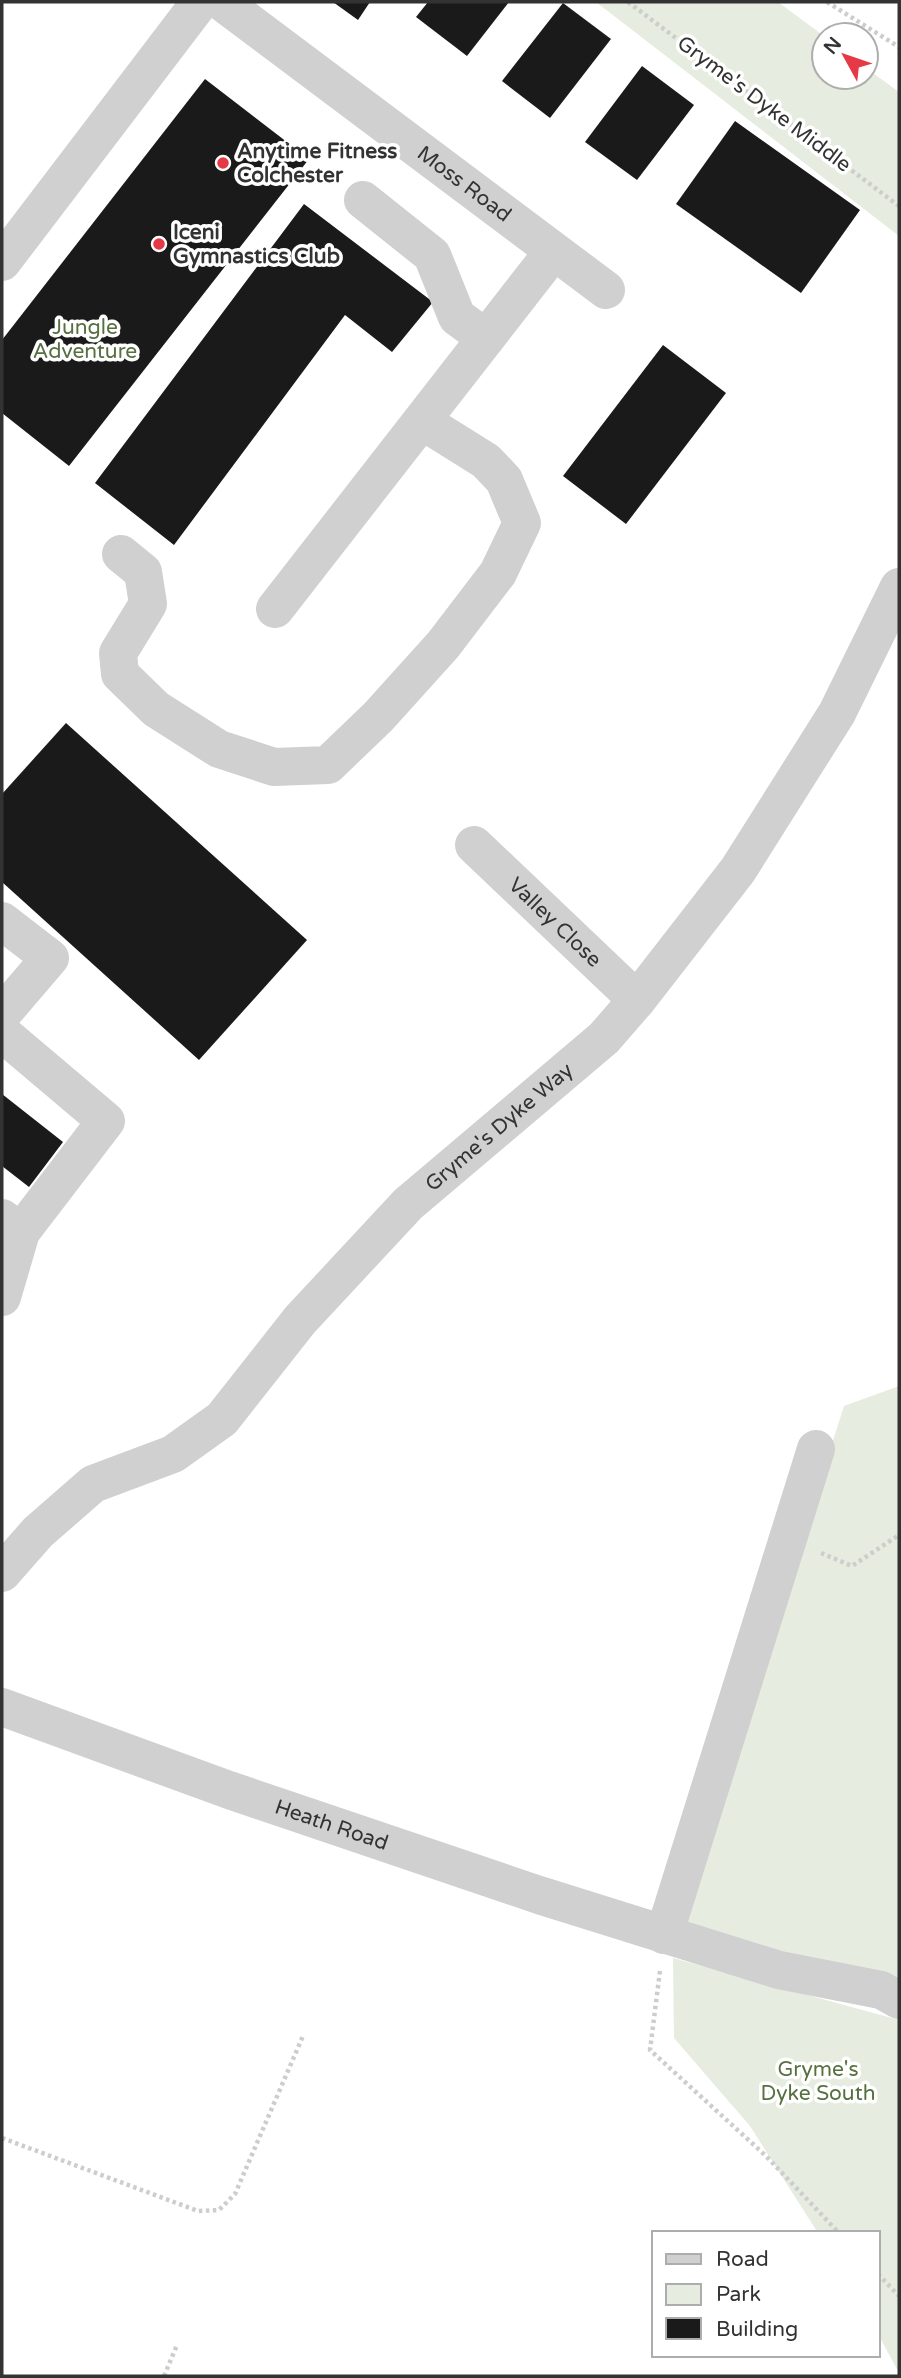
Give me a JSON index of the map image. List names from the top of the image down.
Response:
{
  "streets": {
    "street": [
      "Moss Road",
      "Valley Close",
      "Gryme's Dyke Way",
      "Heath Road"
    ],
    "path": ["Gryme's Dyke Middle"]
  },
  "crossings": [
    ["Valley Close", "Gryme's Dyke Way"]
  ],
  "parks": ["Jungle Adventure", "Gryme's Dyke South"],
  "places": ["Anytime Fitness Colchester", "Iceni Gymnastics Club"],
  "legend": ["Road", "Park", "Building"],
  "north": "top left"
}
